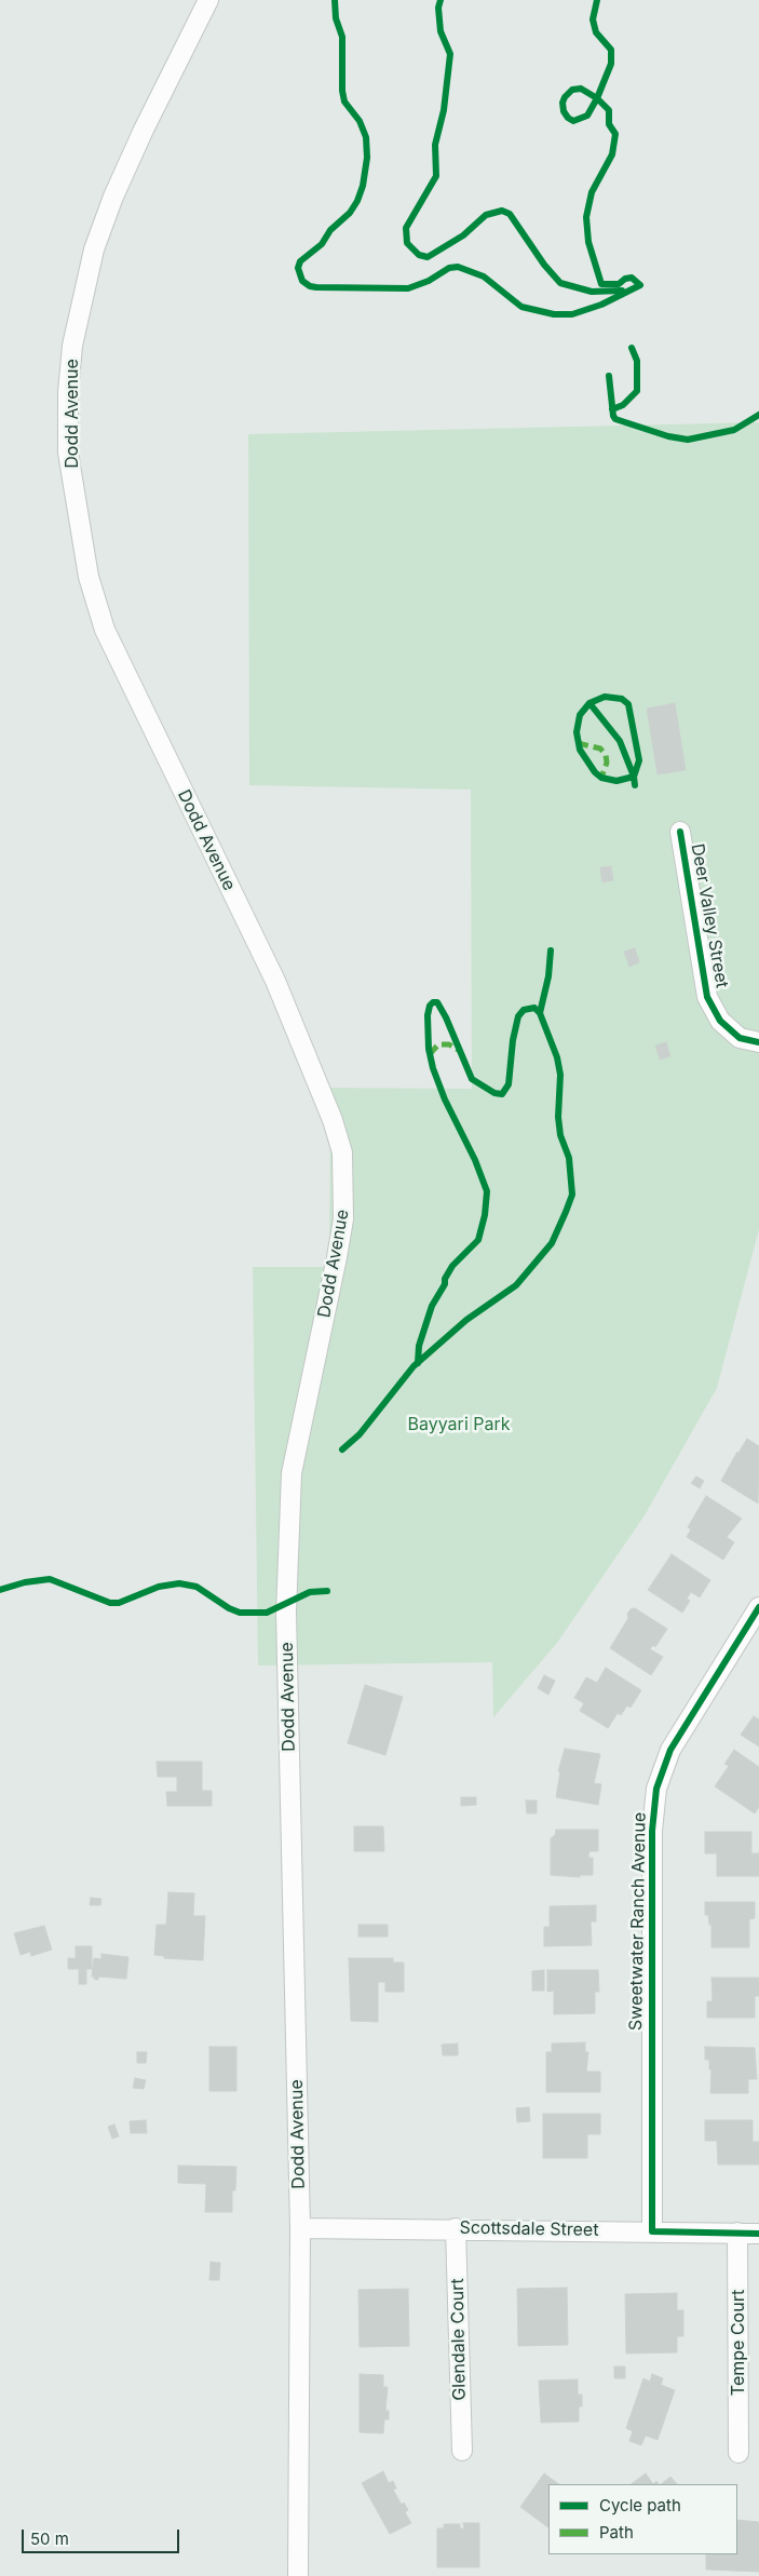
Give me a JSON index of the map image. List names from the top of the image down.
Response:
{
  "streets": {
    "street": [
      "Dodd Avenue",
      "Deer Valley Street",
      "Sweetwater Ranch Avenue",
      "Scottsdale Street",
      "Glendale Court",
      "Tempe Court"
    ]
  },
  "crossings": [
    ["Dodd Avenue", "Scottsdale Street"],
    ["Sweetwater Ranch Avenue", "Scottsdale Street"],
    ["Scottsdale Street", "Glendale Court"],
    ["Scottsdale Street", "Tempe Court"]
  ],
  "parks": ["Bayyari Park"],
  "legend": ["Cycle path", "Path"],
  "scale_bar": "50 m"
}
